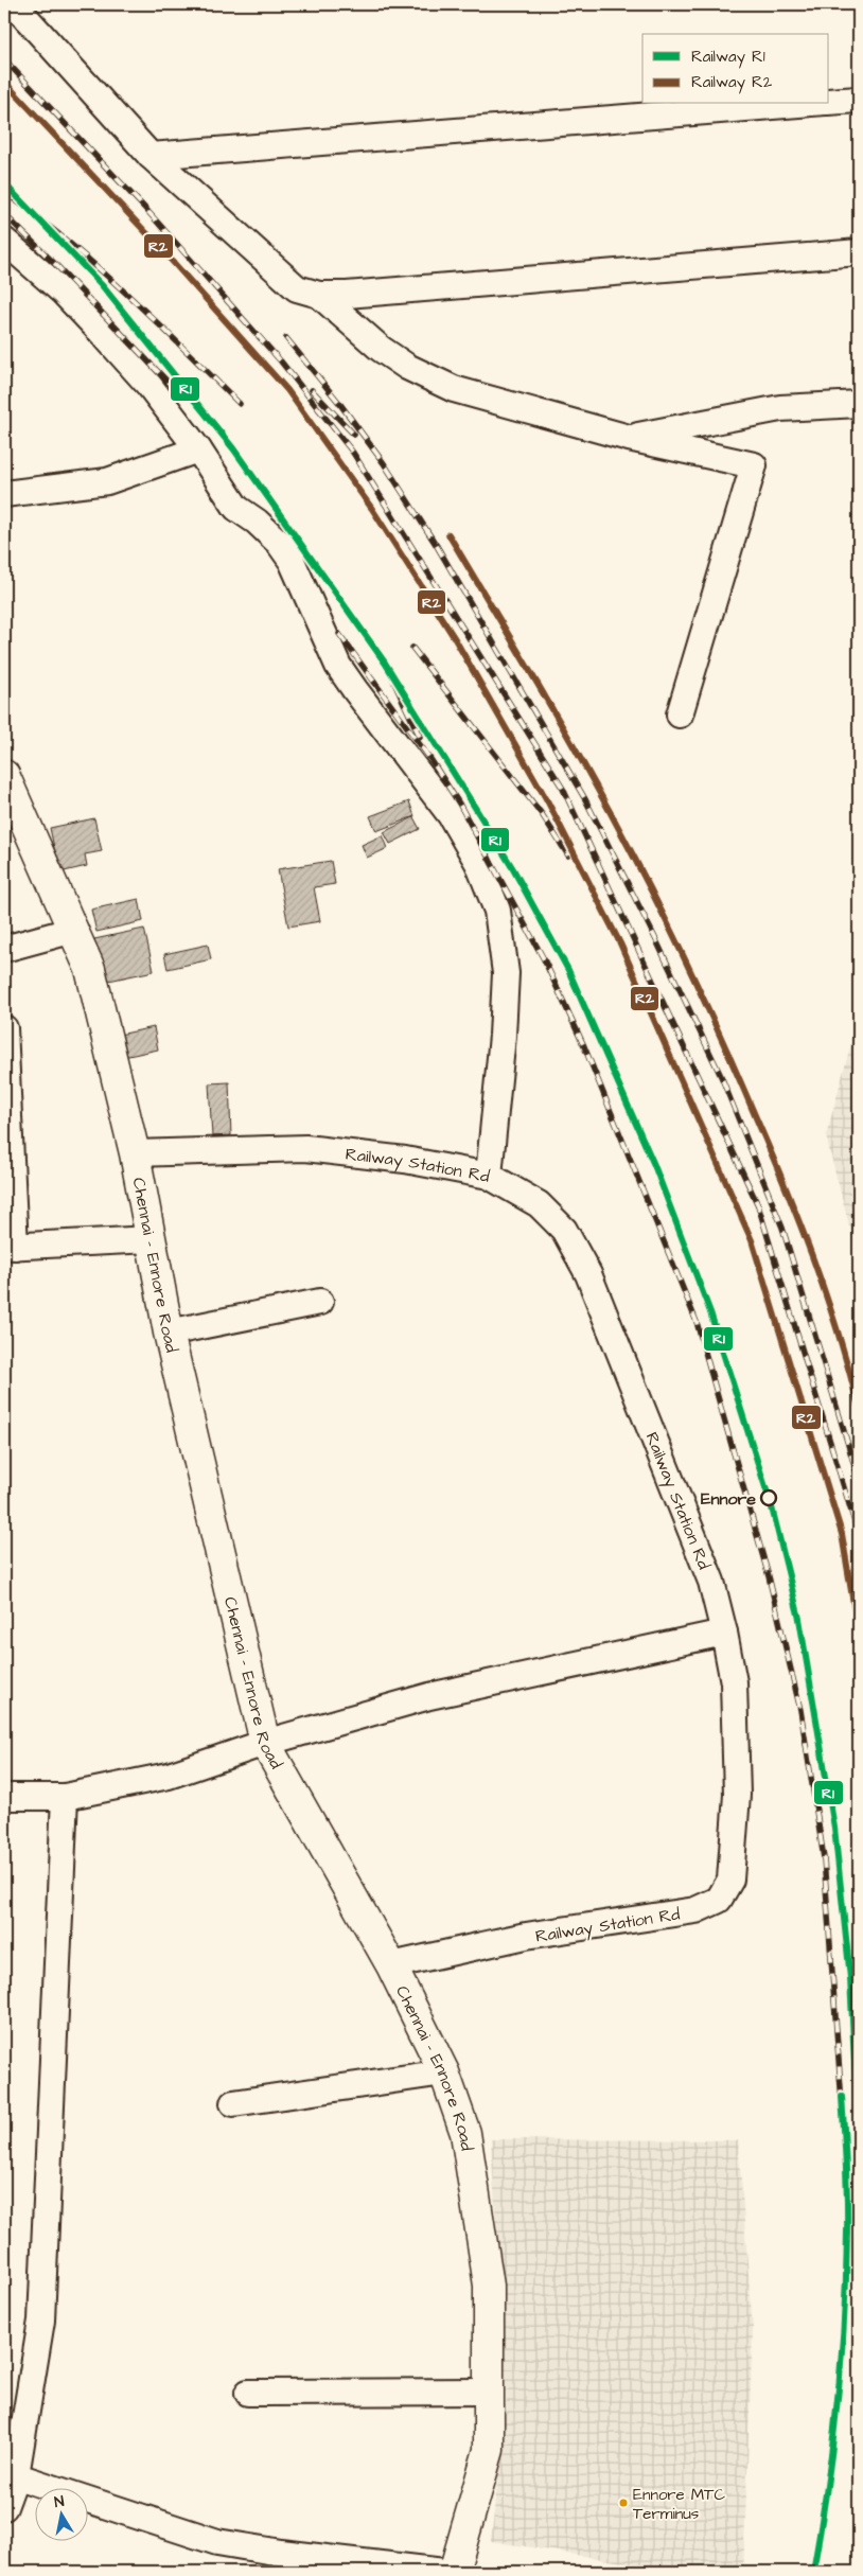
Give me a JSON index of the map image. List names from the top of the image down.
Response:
{
  "streets": {
    "main road": ["Chennai - Ennore Road"],
    "street": ["Railway Station Rd"]
  },
  "crossings": [
    ["Railway Station Rd", "Chennai - Ennore Road"]
  ],
  "places": ["Ennore", "Ennore MTC Terminus"],
  "lines": ["rail line R2", "rail line R1"],
  "legend": ["Railway R1", "Railway R2"],
  "north": "top"
}
